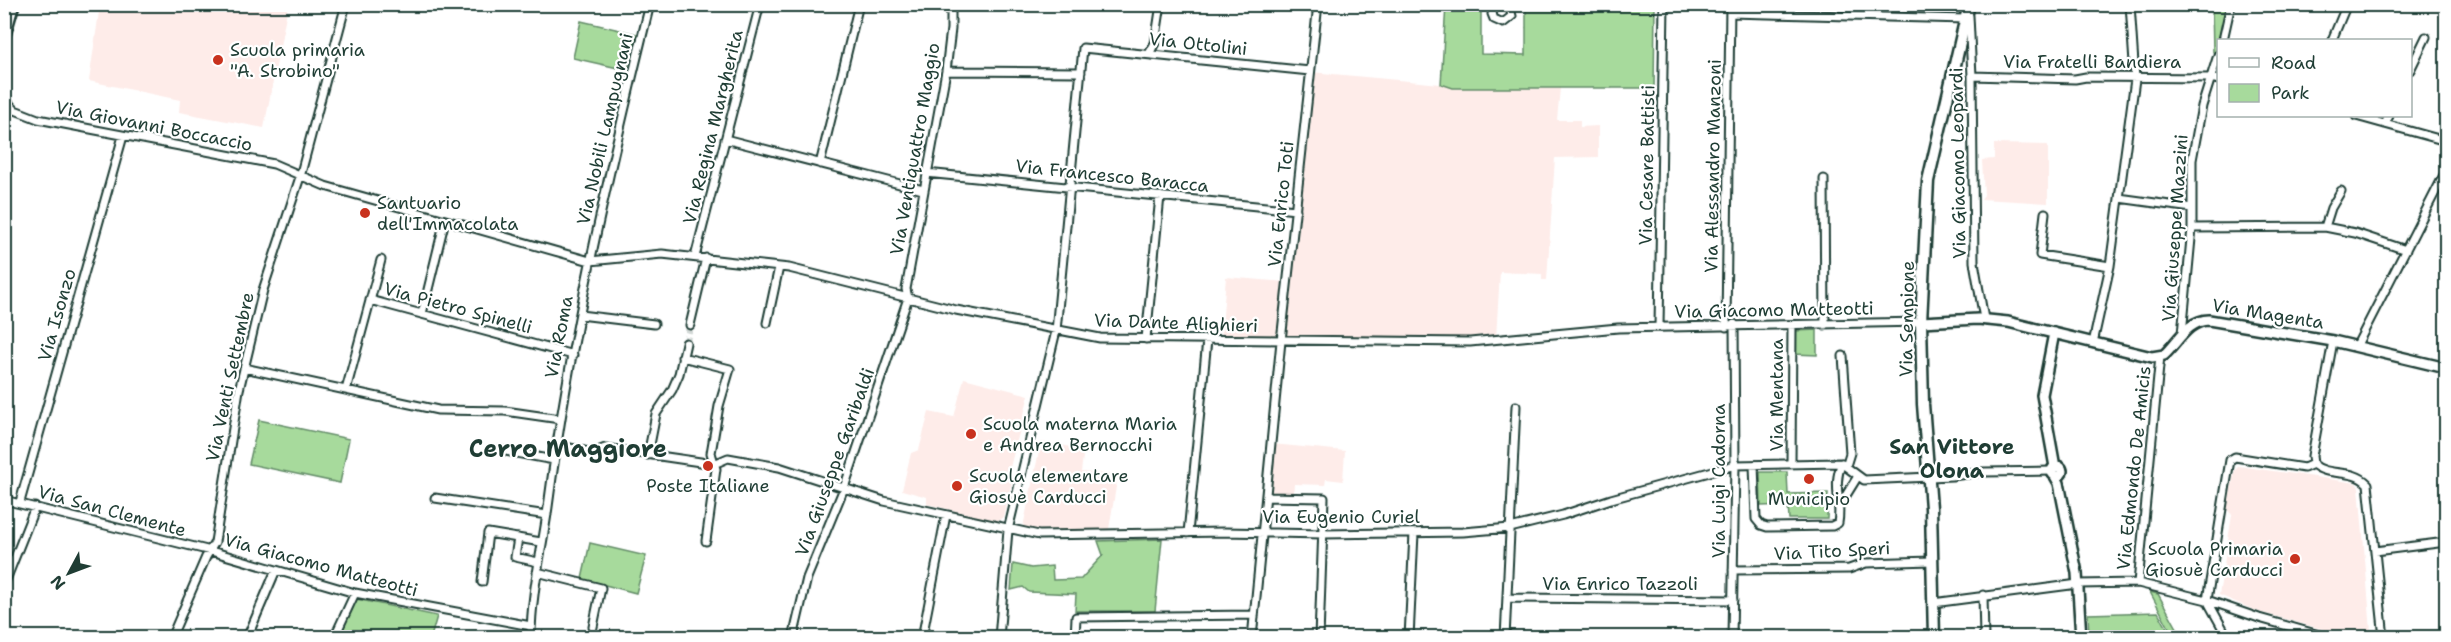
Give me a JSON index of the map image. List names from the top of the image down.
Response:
{
  "streets": {
    "main road": ["Via Sempione"],
    "street": [
      "Via Ottolini",
      "Via Fratelli Bandiera",
      "Via Giovanni Boccaccio",
      "Via Regina Margherita",
      "Via Nobili Lampugnani",
      "Via Ventiquattro Maggio",
      "Via Giacomo Leopardi",
      "Via Cesare Battisti",
      "Via Alessandro Manzoni",
      "Via Francesco Baracca",
      "Via Enrico Toti",
      "Via Giuseppe Mazzini",
      "Via Pietro Spinelli",
      "Via Giacomo Matteotti",
      "Via Magenta",
      "Via Isonzo",
      "Via Dante Alighieri",
      "Via Roma",
      "Via Venti Settembre",
      "Via Mentana",
      "Via Giuseppe Garibaldi",
      "Via Edmondo De Amicis",
      "Via Luigi Cadorna",
      "Via San Clemente",
      "Via Eugenio Curiel",
      "Via Tito Speri",
      "Via Enrico Tazzoli"
    ]
  },
  "crossings": [
    ["Via Ottolini", "Via Enrico Toti"],
    ["Via Fratelli Bandiera", "Via Giacomo Leopardi"],
    ["Via Fratelli Bandiera", "Via Giuseppe Mazzini"],
    ["Via Giovanni Boccaccio", "Via Nobili Lampugnani"],
    ["Via Giovanni Boccaccio", "Via Isonzo"],
    ["Via Giovanni Boccaccio", "Via Dante Alighieri"],
    ["Via Giovanni Boccaccio", "Via Roma"],
    ["Via Giovanni Boccaccio", "Via Venti Settembre"],
    ["Via Regina Margherita", "Via Dante Alighieri"],
    ["Via Nobili Lampugnani", "Via Dante Alighieri"],
    ["Via Nobili Lampugnani", "Via Roma"],
    ["Via Ventiquattro Maggio", "Via Francesco Baracca"],
    ["Via Ventiquattro Maggio", "Via Dante Alighieri"],
    ["Via Ventiquattro Maggio", "Via Giuseppe Garibaldi"],
    ["Via Giacomo Leopardi", "Via Sempione"],
    ["Via Cesare Battisti", "Via Giacomo Matteotti"],
    ["Via Cesare Battisti", "Via Dante Alighieri"],
    ["Via Alessandro Manzoni", "Via Giacomo Matteotti"],
    ["Via Francesco Baracca", "Via Enrico Toti"],
    ["Via Enrico Toti", "Via Dante Alighieri"],
    ["Via Giuseppe Mazzini", "Via Magenta"],
    ["Via Pietro Spinelli", "Via Roma"],
    ["Via Giacomo Matteotti", "Via Sempione"],
    ["Via Giacomo Matteotti", "Via Dante Alighieri"],
    ["Via Giacomo Matteotti", "Via Roma"],
    ["Via Giacomo Matteotti", "Via Venti Settembre"],
    ["Via Giacomo Matteotti", "Via Mentana"],
    ["Via Giacomo Matteotti", "Via Luigi Cadorna"],
    ["Via Giacomo Matteotti", "Via San Clemente"],
    ["Via Magenta", "Via Edmondo De Amicis"],
    ["Via Isonzo", "Via San Clemente"],
    ["Via Sempione", "Via Tito Speri"],
    ["Via Dante Alighieri", "Via Roma"],
    ["Via Dante Alighieri", "Via Giuseppe Garibaldi"],
    ["Via Roma", "Via Eugenio Curiel"],
    ["Via Venti Settembre", "Via San Clemente"],
    ["Via Mentana", "Via Eugenio Curiel"],
    ["Via Giuseppe Garibaldi", "Via Eugenio Curiel"],
    ["Via Luigi Cadorna", "Via Eugenio Curiel"],
    ["Via Luigi Cadorna", "Via Tito Speri"],
    ["Via Luigi Cadorna", "Via Enrico Tazzoli"]
  ],
  "districts": ["San Vittore Olona", "Cerro Maggiore"],
  "places": [
    "Scuola primaria \"A. Strobino\"",
    "Santuario dell'Immacolata",
    "Scuola materna Maria e Andrea Bernocchi",
    "Poste Italiane",
    "Municipio",
    "Scuola elementare Giosuè Carducci",
    "Scuola Primaria Giosuè Carducci"
  ],
  "legend": ["Road", "Park"],
  "north": "bottom left"
}
